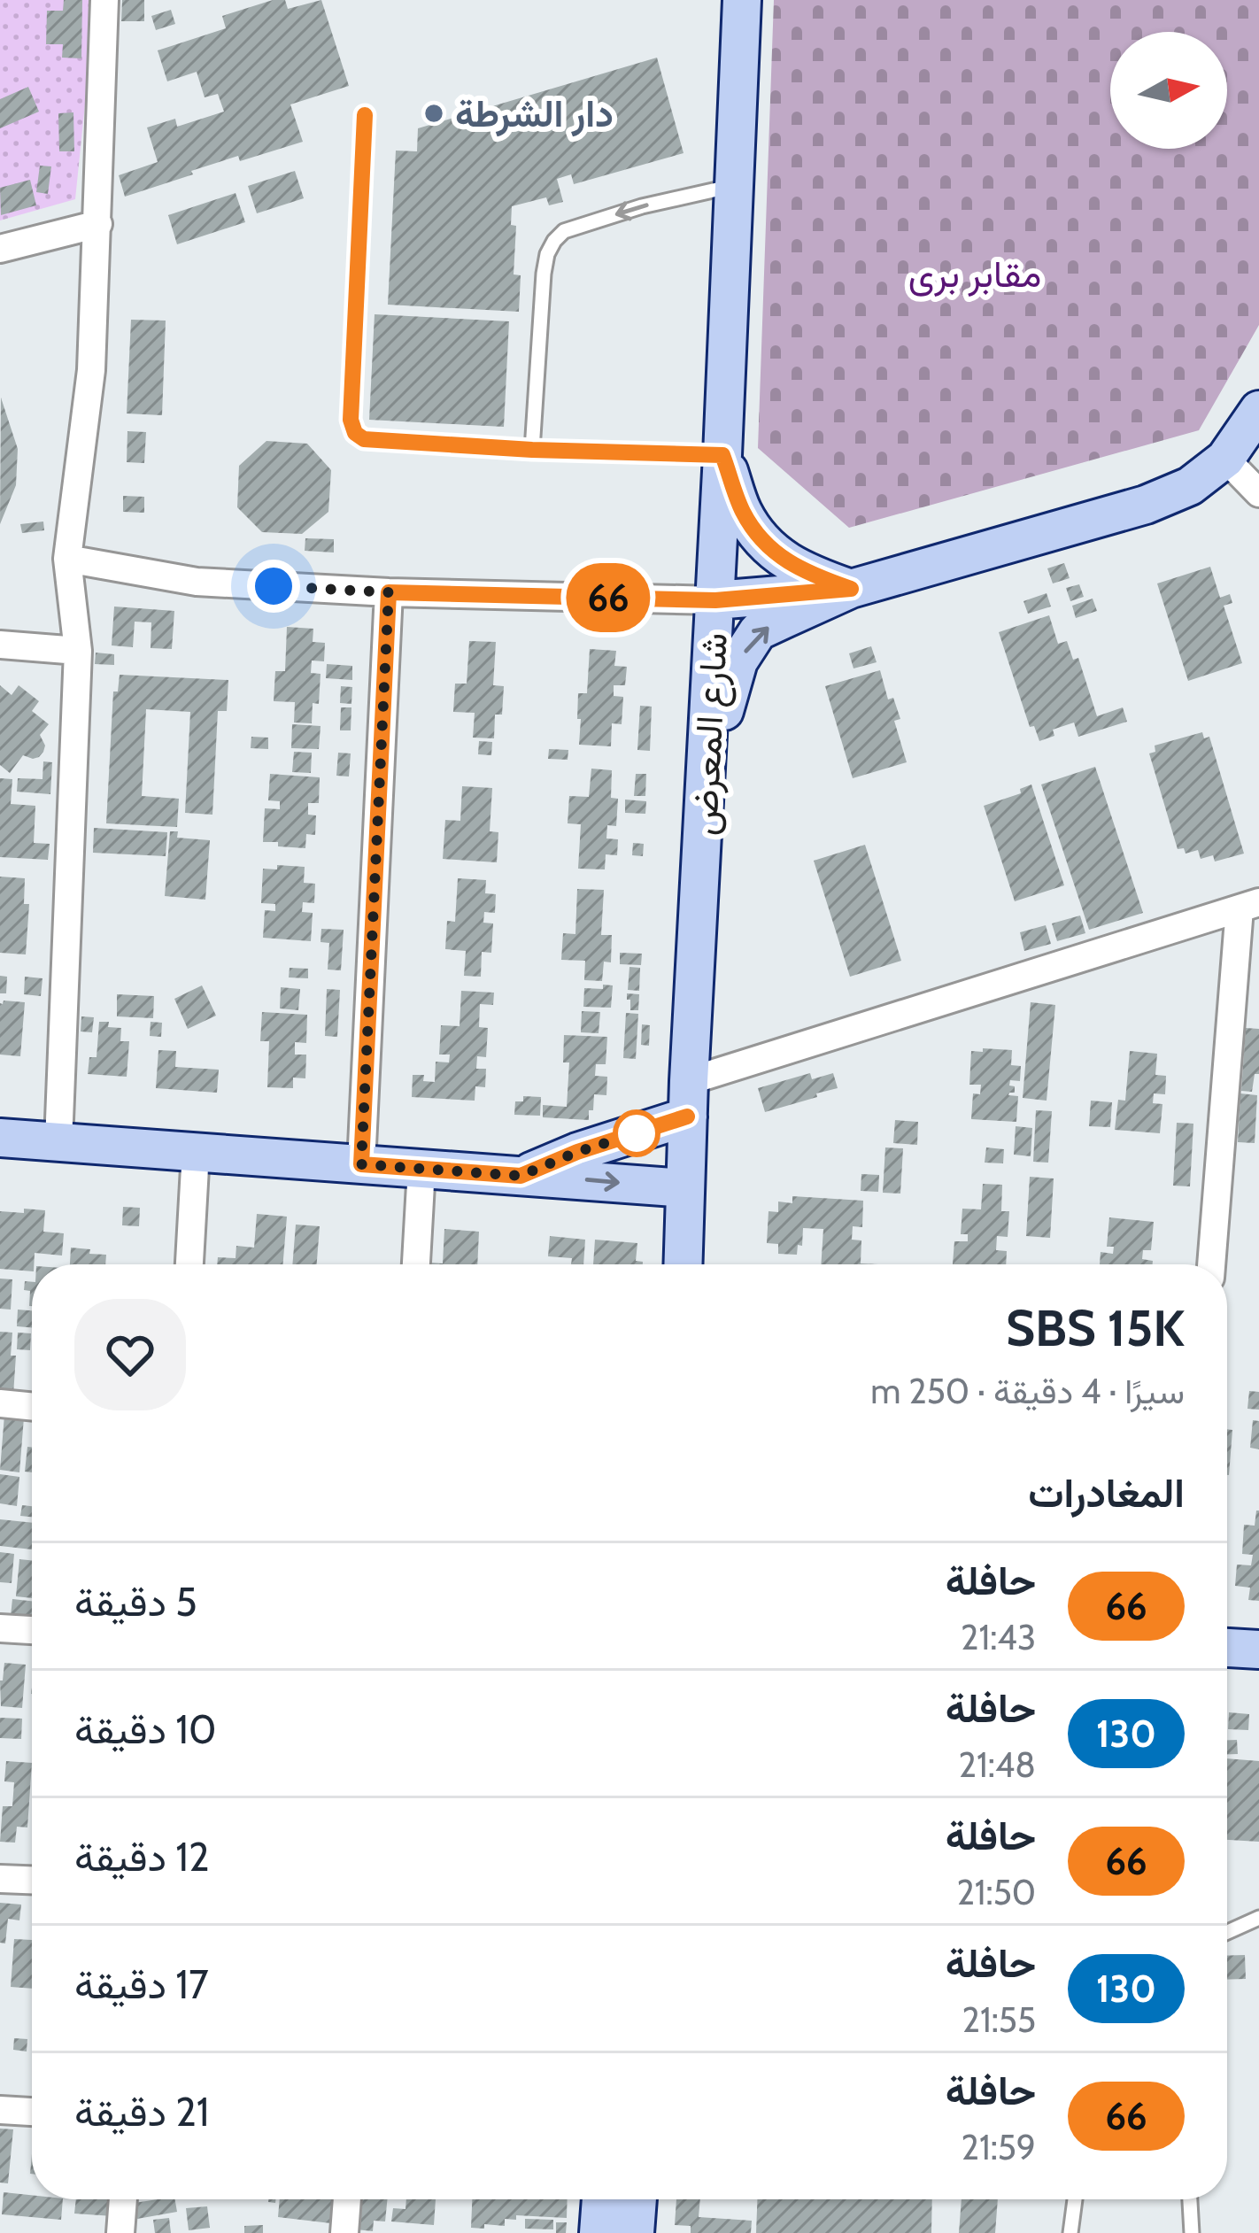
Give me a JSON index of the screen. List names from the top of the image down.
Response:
{
  "streets": {
    "main road": ["شارع المعرض"]
  },
  "parks": ["مقابر برى"],
  "places": ["دار الشرطة"],
  "lines": ["bus line 66"],
  "north": "right",
  "page": {
    "on_map": "66",
    "heading": [
      ["SBS 15K", "سيرًا · 4 دقيقة · 250 m"],
      "المغادرات"
    ],
    "list": [
      {
        "mark": "66",
        "name": "حافلة",
        "note": "21:43",
        "value": "5 دقيقة"
      },
      {
        "mark": "130",
        "name": "حافلة",
        "note": "21:48",
        "value": "10 دقيقة"
      },
      {
        "mark": "66",
        "name": "حافلة",
        "note": "21:50",
        "value": "12 دقيقة"
      },
      {
        "mark": "130",
        "name": "حافلة",
        "note": "21:55",
        "value": "17 دقيقة"
      },
      {
        "mark": "66",
        "name": "حافلة",
        "note": "21:59",
        "value": "21 دقيقة"
      }
    ]
  }
}
